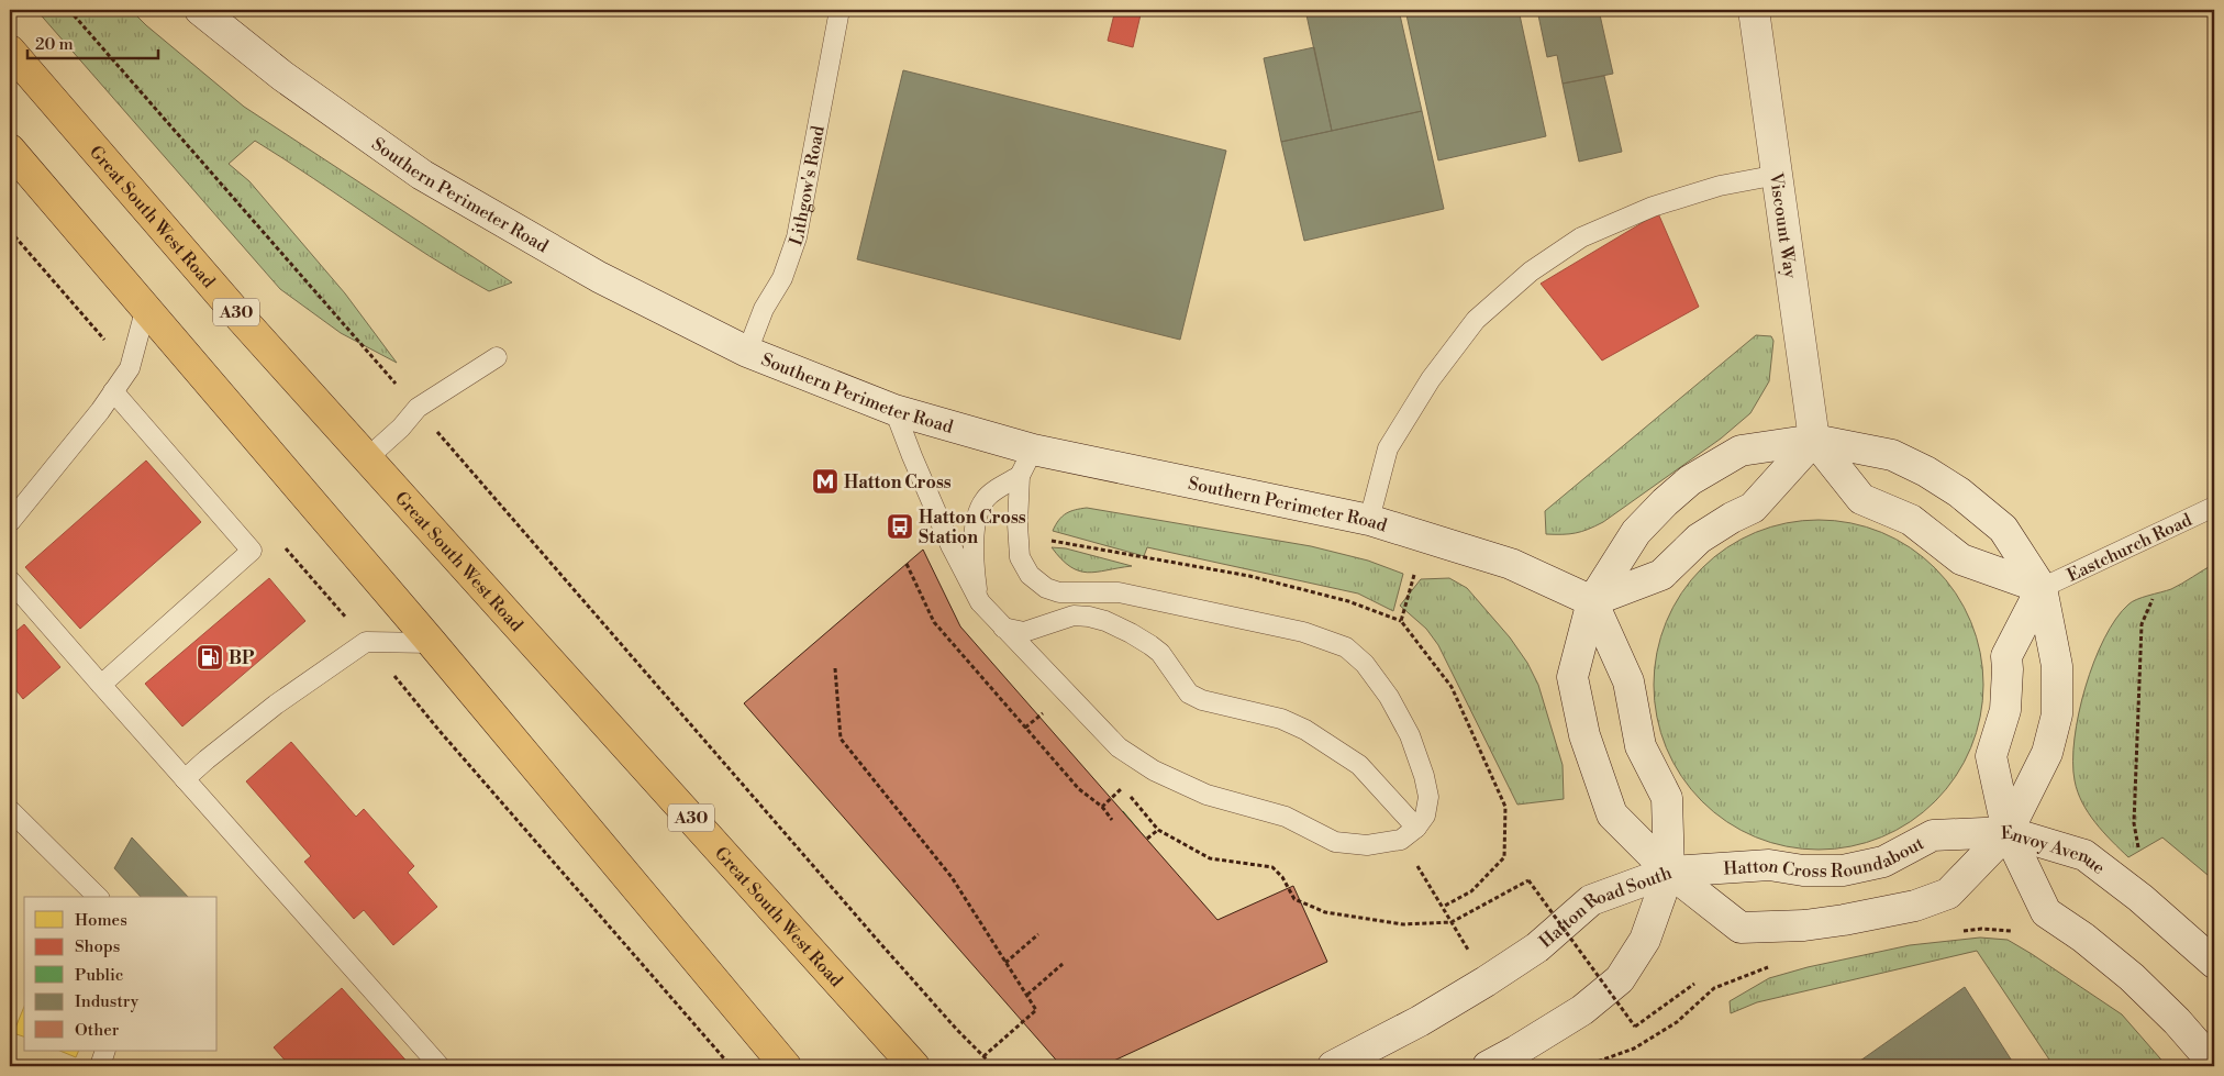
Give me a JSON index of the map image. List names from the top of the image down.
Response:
{
  "streets": {
    "highway": ["Great South West Road", "A30"],
    "street": [
      "Southern Perimeter Road",
      "Viscount Way",
      "Hatton Cross Roundabout",
      "Envoy Avenue",
      "Hatton Road South"
    ],
    "lane": ["Lithgow's Road", "Eastchurch Road"]
  },
  "crossings": [
    ["Lithgow's Road", "Southern Perimeter Road"],
    ["Hatton Cross Roundabout", "Envoy Avenue"],
    ["Hatton Cross Roundabout", "Hatton Road South"]
  ],
  "places": {
    "metro station": ["Hatton Cross"],
    "bus stop": ["Hatton Cross Station"],
    "fuel station": ["BP"]
  },
  "legend": [
    "Homes",
    "Shops",
    "Public",
    "Industry",
    "Other"
  ],
  "scale_bar": "20 m"
}
